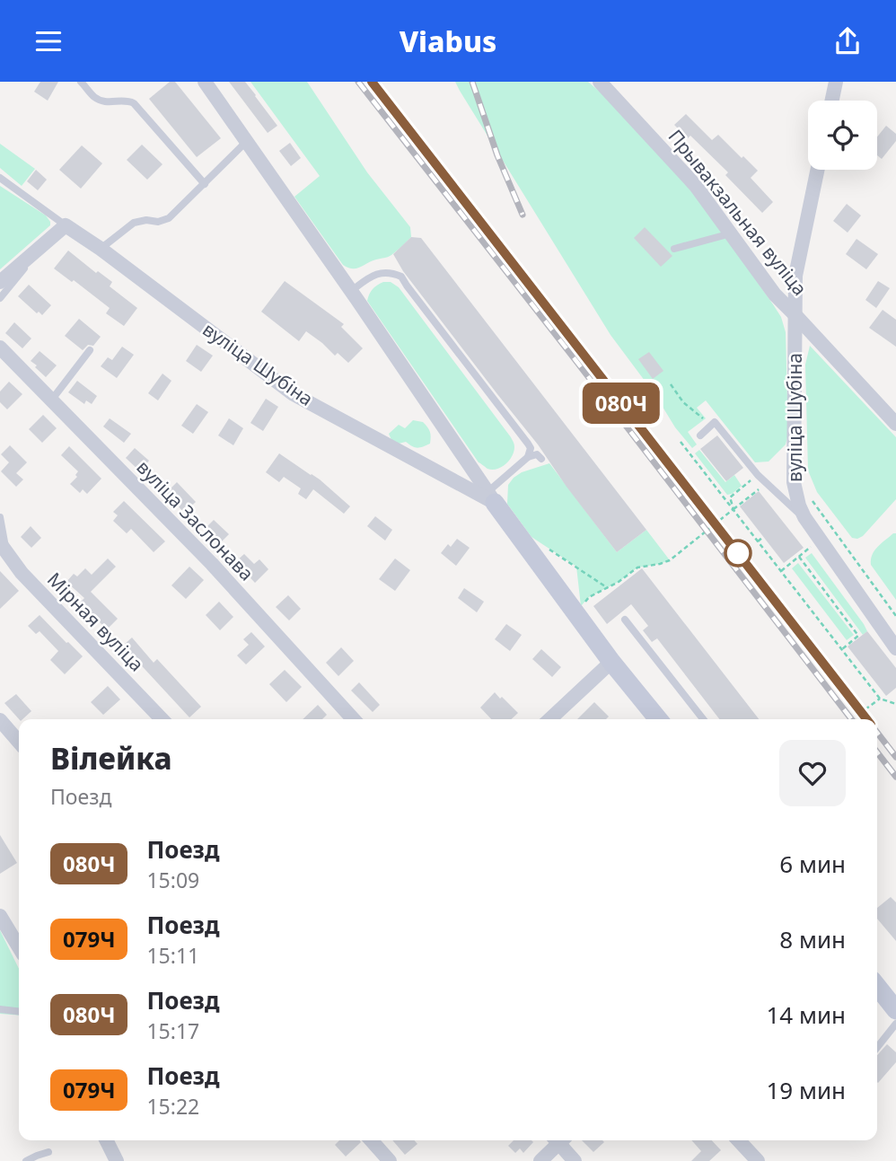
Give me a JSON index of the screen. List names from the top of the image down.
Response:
{
  "streets": {
    "street": [
      "Прывакзальная вуліца",
      "вуліца Шубіна",
      "вуліца Заслонава",
      "Мірная вуліца"
    ]
  },
  "crossings": [
    ["Прывакзальная вуліца", "вуліца Шубіна"]
  ],
  "page": {
    "header": "Viabus",
    "on_map": "080Ч",
    "heading": ["Вілейка", "Поезд"],
    "list": [
      {
        "mark": "080Ч",
        "name": "Поезд",
        "note": "15:09",
        "value": "6 мин"
      },
      {
        "mark": "079Ч",
        "name": "Поезд",
        "note": "15:11",
        "value": "8 мин"
      },
      {
        "mark": "080Ч",
        "name": "Поезд",
        "note": "15:17",
        "value": "14 мин"
      },
      {
        "mark": "079Ч",
        "name": "Поезд",
        "note": "15:22",
        "value": "19 мин"
      }
    ]
  }
}
